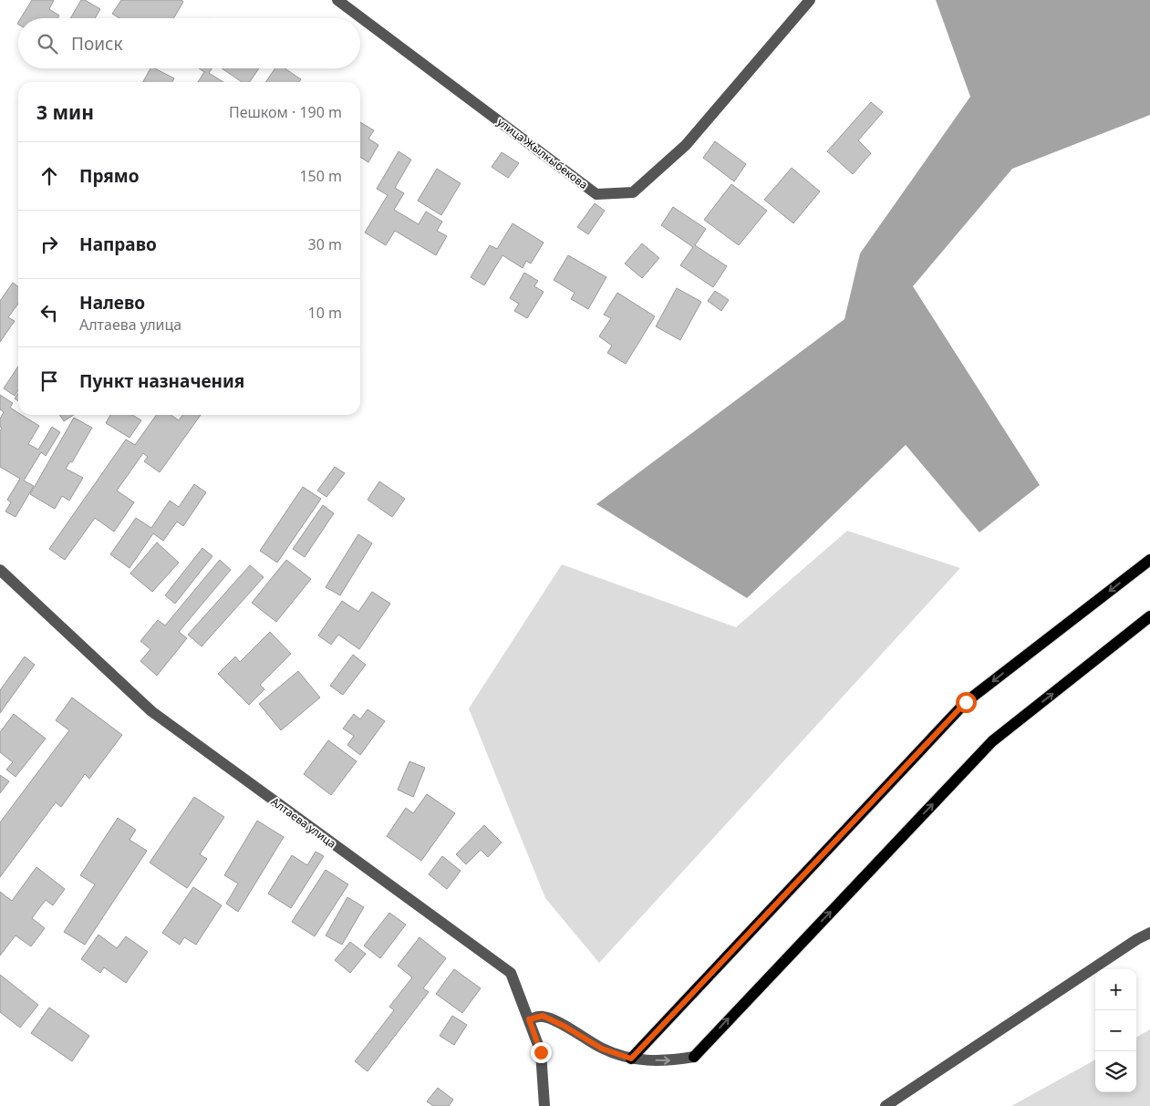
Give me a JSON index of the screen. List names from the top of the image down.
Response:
{
  "streets": {
    "street": ["улица Жылкыбекова", "Алтаева улица"]
  },
  "page": {
    "search": "Поиск",
    "heading": ["3 мин", "Пешком · 190 m"],
    "list": [
      ["Прямо", "150 m"],
      ["Направо", "30 m"],
      ["Налево", "Алтаева улица", "10 m"],
      "Пункт назначения"
    ],
    "map_buttons": ["+", "−"]
  }
}
